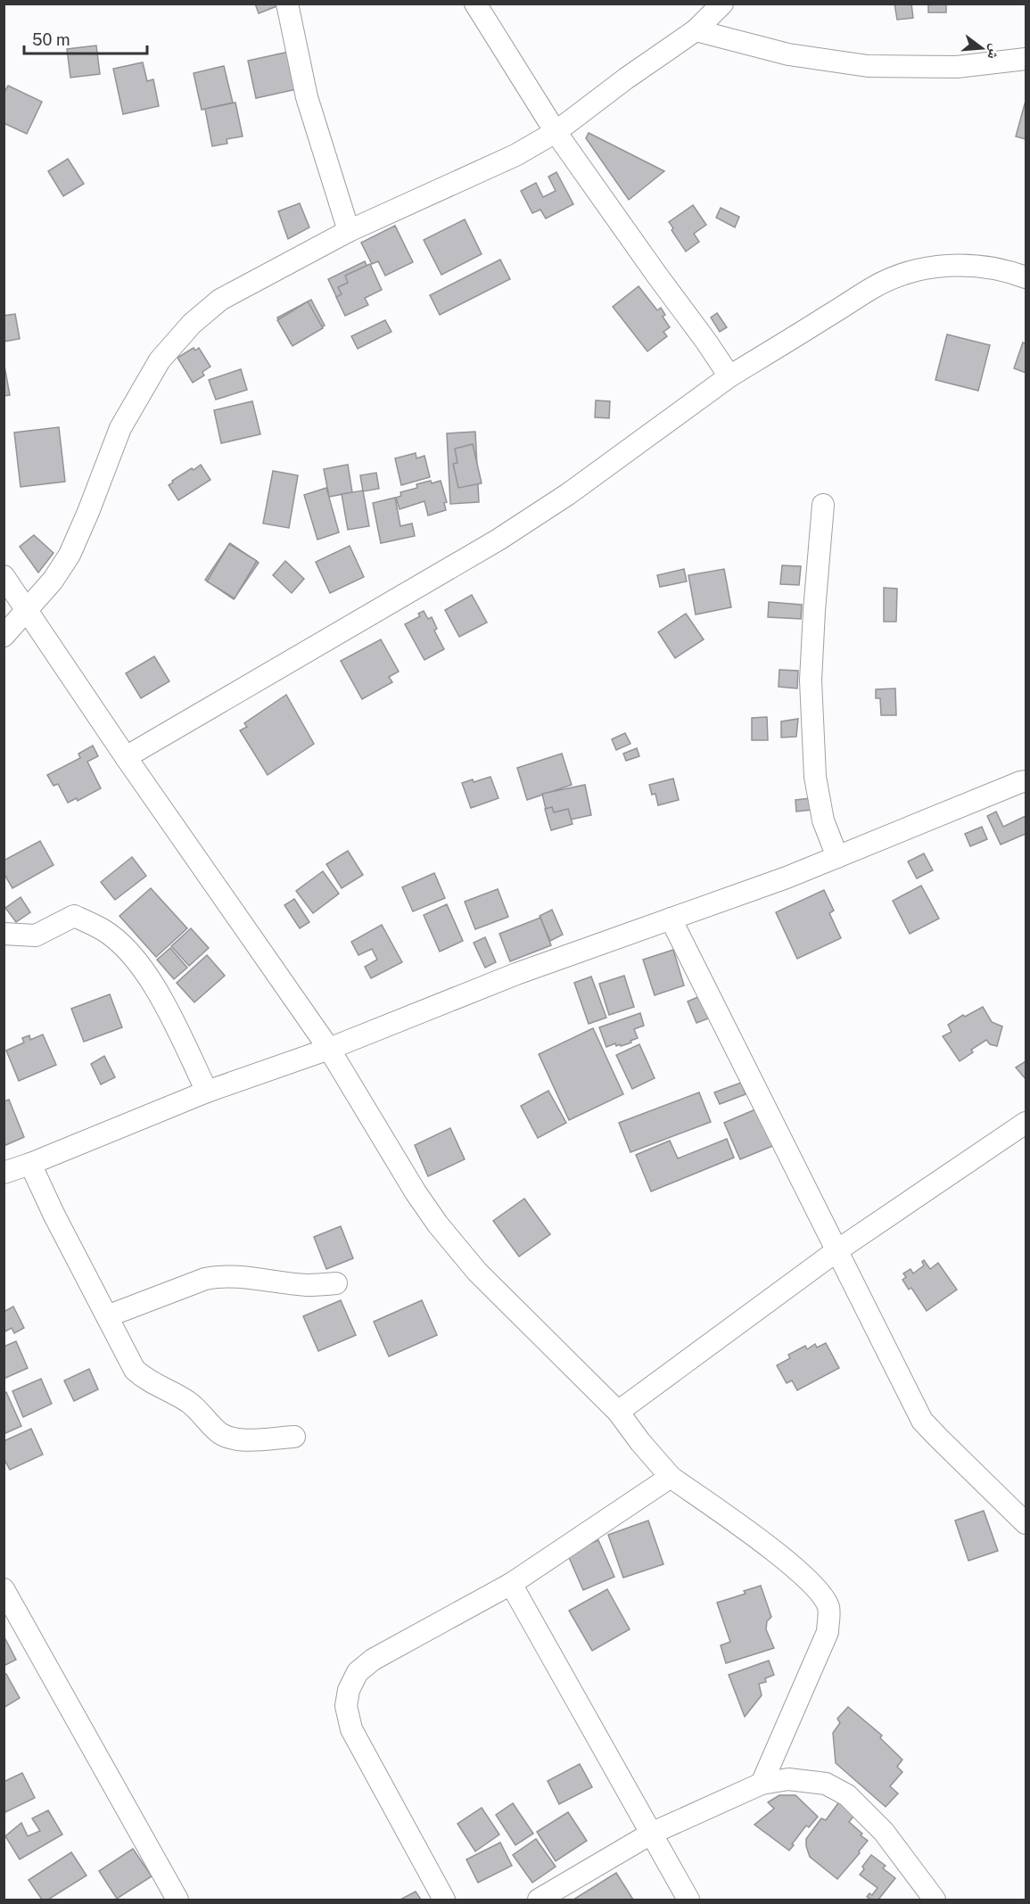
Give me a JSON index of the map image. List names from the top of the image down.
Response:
{
  "scale_bar": "50 m",
  "north": "right"
}
